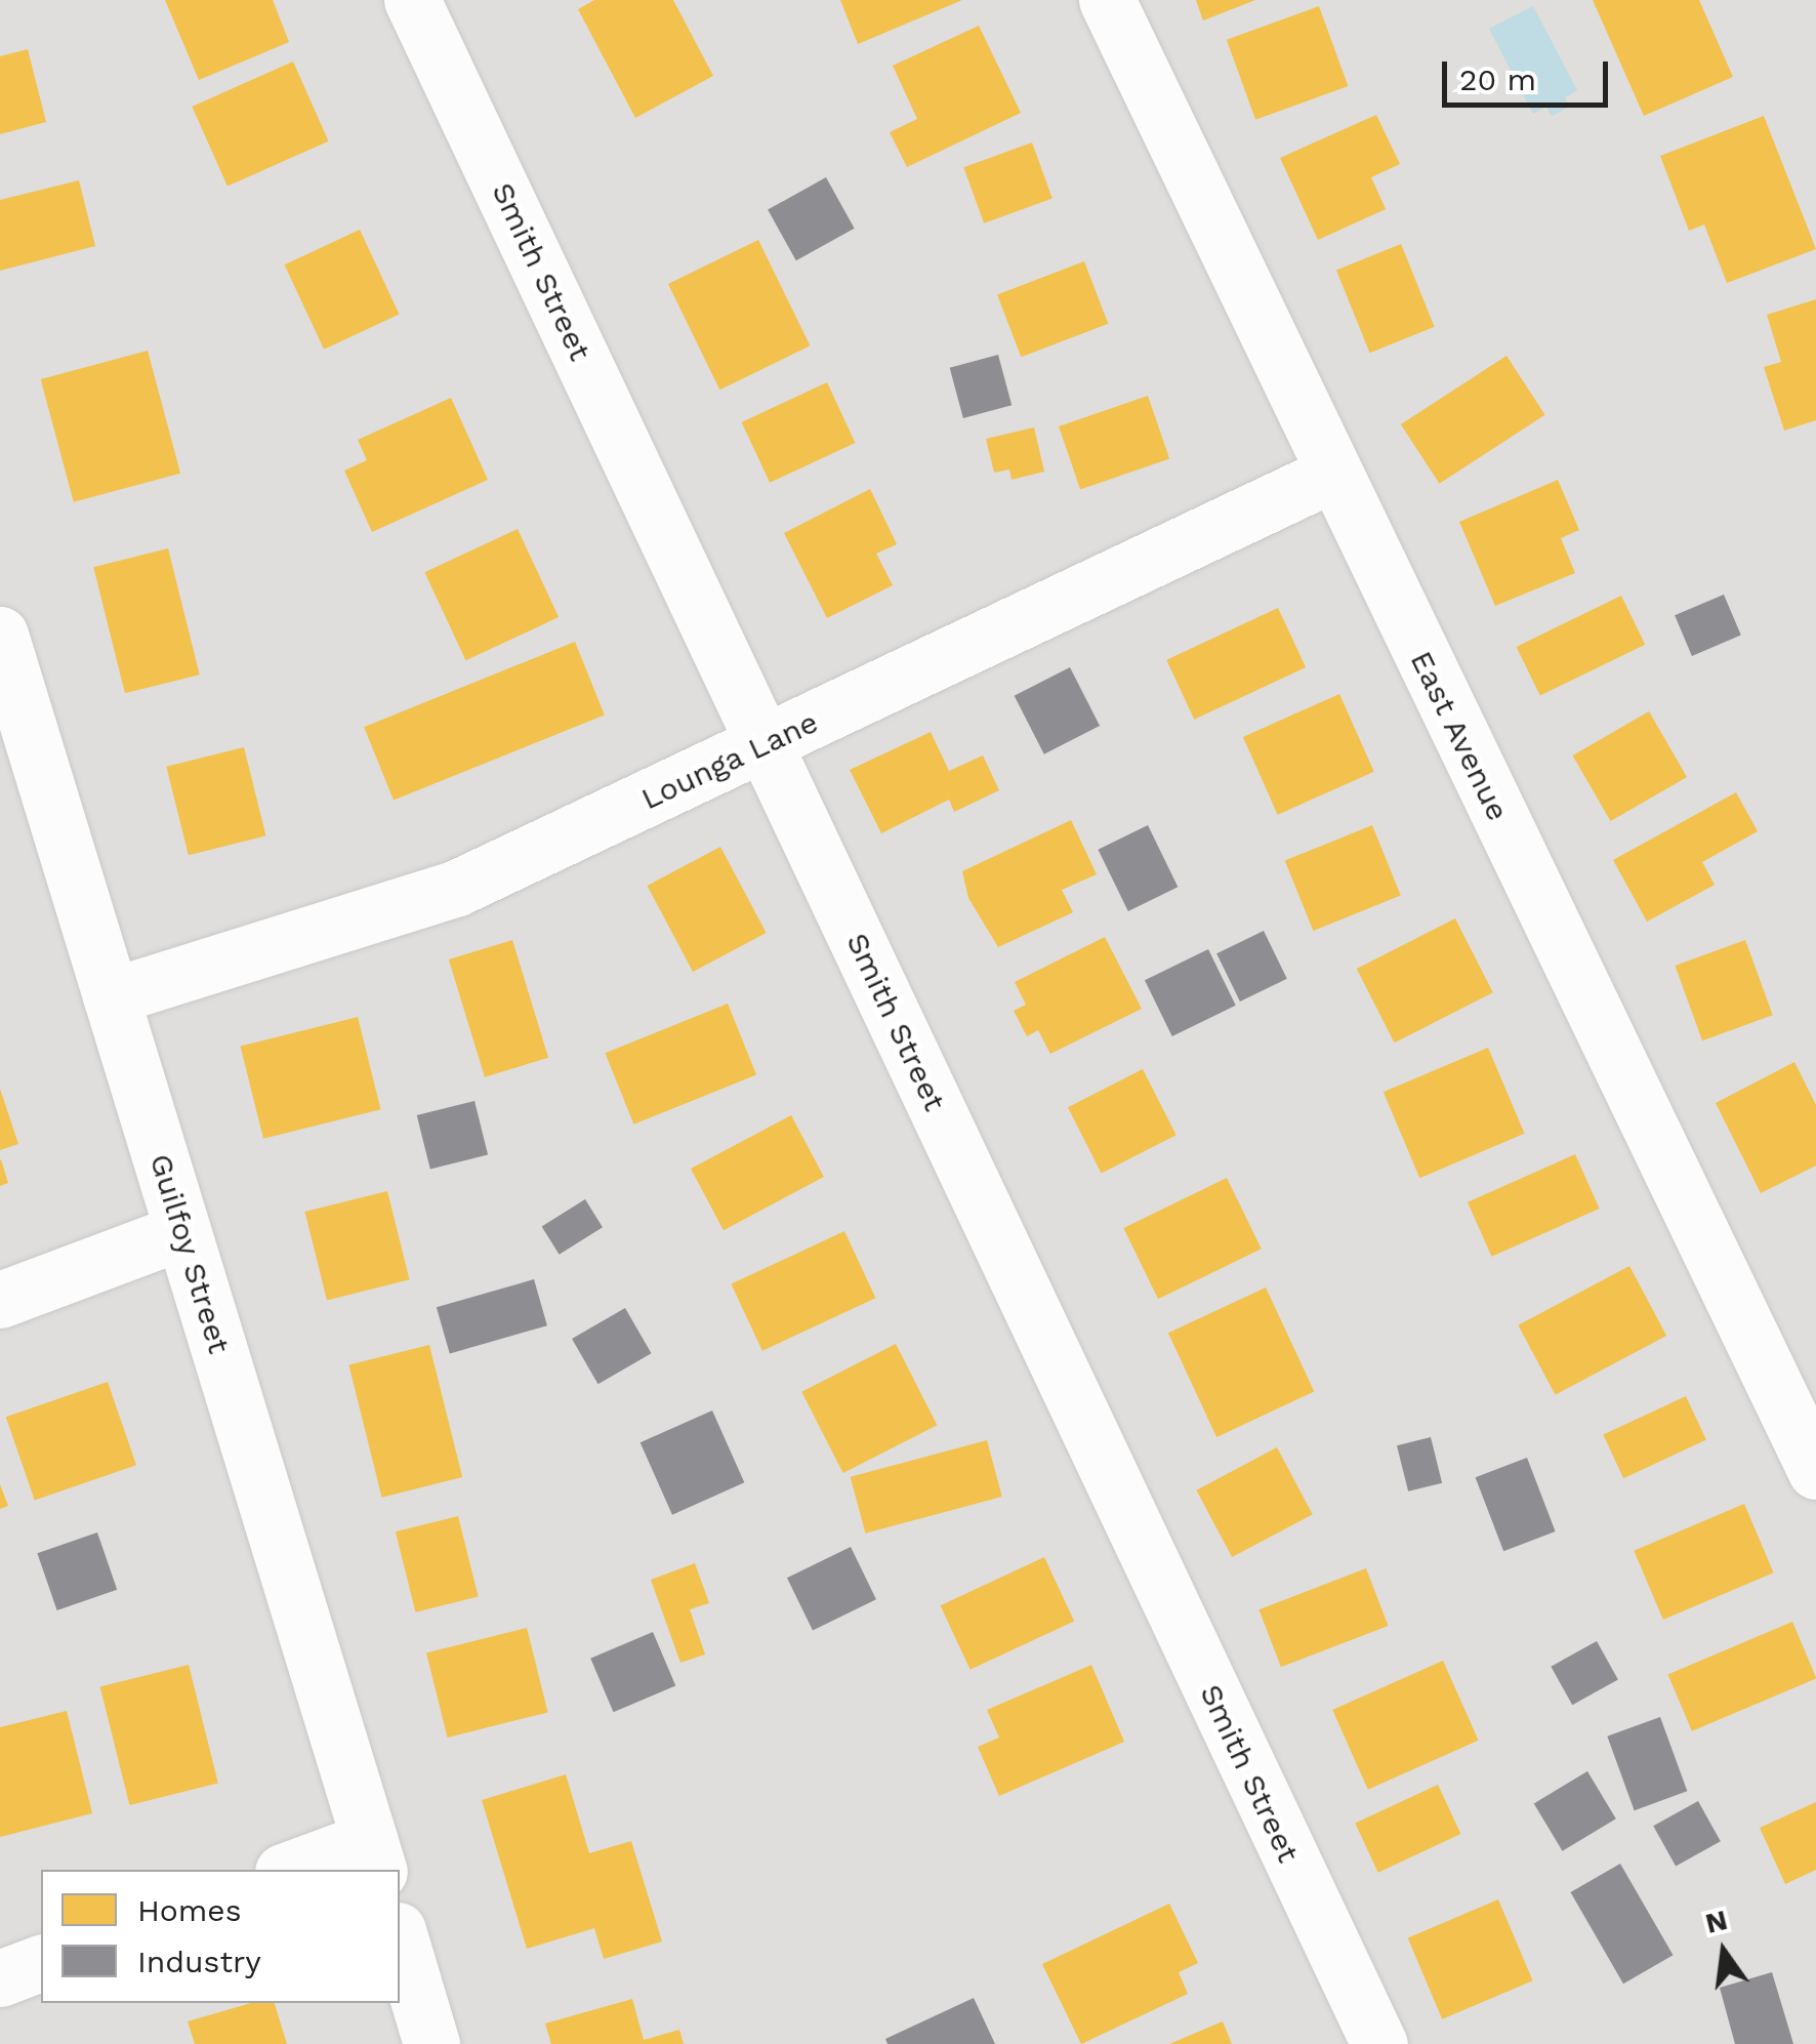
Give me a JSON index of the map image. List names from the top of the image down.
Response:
{
  "streets": {
    "street": [
      "Smith Street",
      "East Avenue",
      "Lounga Lane",
      "Guilfoy Street"
    ]
  },
  "crossings": [
    ["Smith Street", "Lounga Lane"],
    ["East Avenue", "Lounga Lane"],
    ["Lounga Lane", "Guilfoy Street"]
  ],
  "legend": ["Homes", "Industry"],
  "scale_bar": "20 m",
  "north": "top"
}
